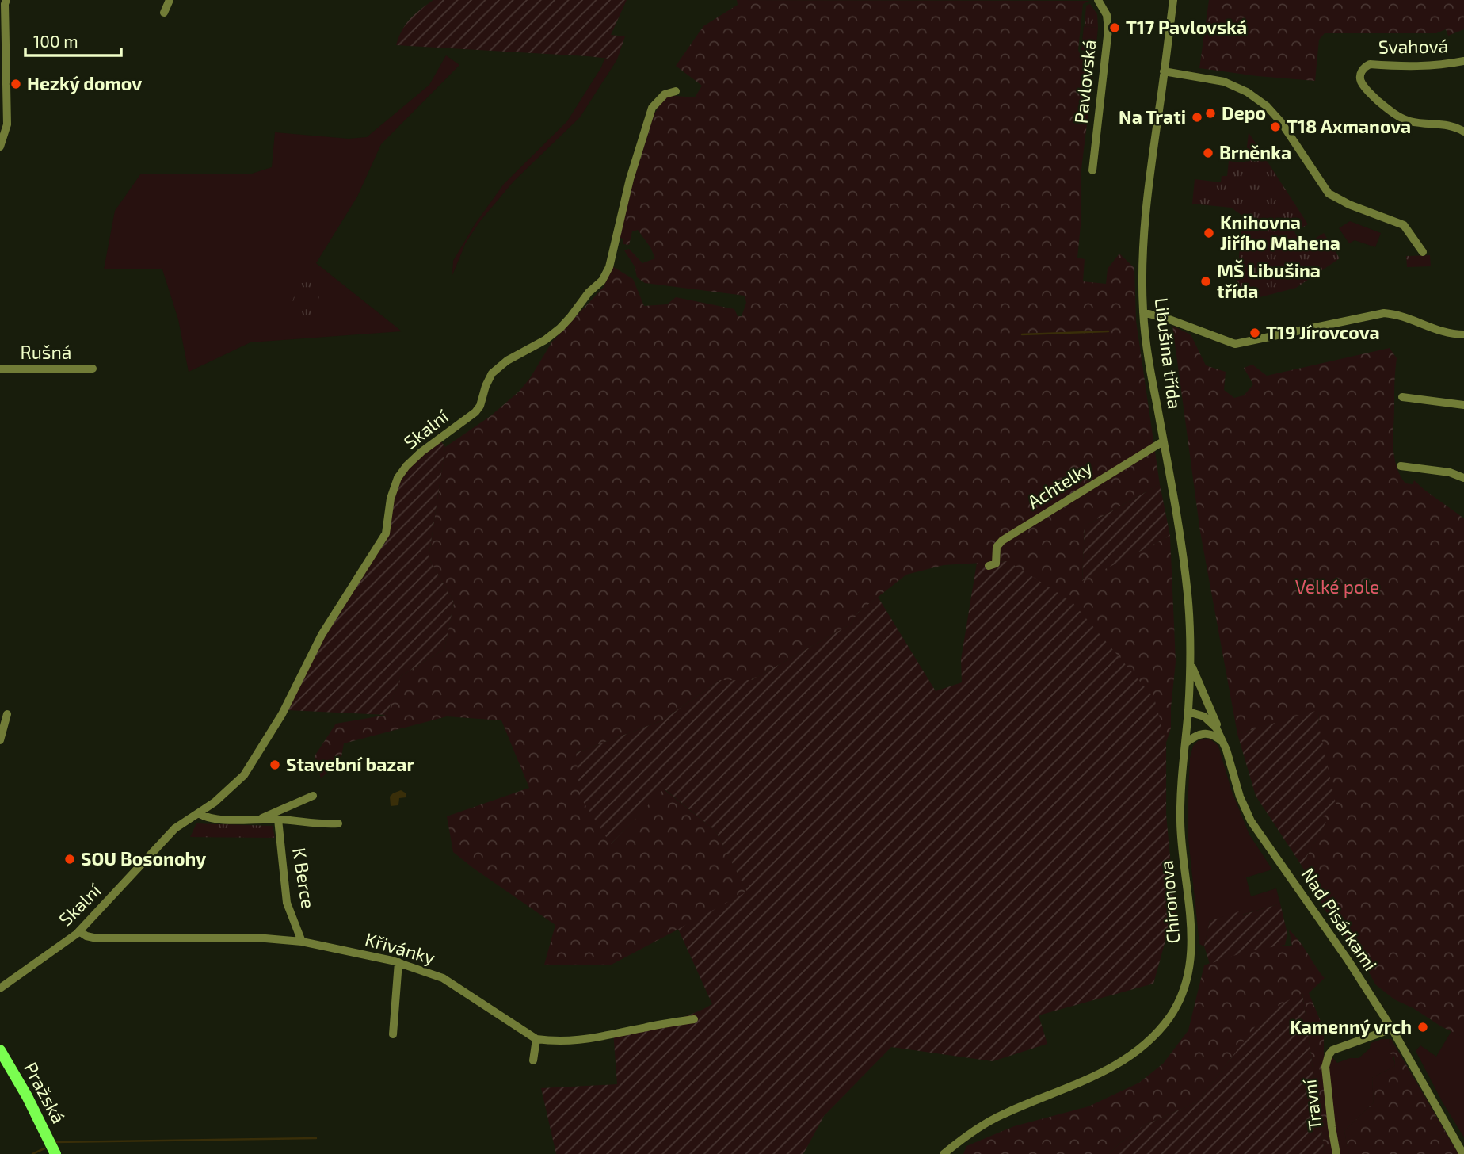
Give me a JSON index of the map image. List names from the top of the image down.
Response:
{
  "streets": {
    "main road": ["Pražská"],
    "street": [
      "Svahová",
      "Pavlovská",
      "Rušná",
      "Libušina třída",
      "Skalní",
      "Achtelky",
      "K Berce",
      "Chironova",
      "Nad Pisárkami",
      "Křivánky",
      "Travní"
    ]
  },
  "crossings": [
    ["Libušina třída", "Achtelky"],
    ["Libušina třída", "Chironova"],
    ["Libušina třída", "Nad Pisárkami"],
    ["Skalní", "Křivánky"],
    ["K Berce", "Křivánky"],
    ["Chironova", "Nad Pisárkami"],
    ["Nad Pisárkami", "Travní"]
  ],
  "parks": ["Velké pole"],
  "places": [
    "T17 Pavlovská",
    "Hezký domov",
    "Depo",
    "Na Trati",
    "T18 Axmanova",
    "Brněnka",
    "Knihovna Jiřího Mahena",
    "MŠ Libušina třída",
    "T19 Jírovcova",
    "Stavební bazar",
    "SOU Bosonohy",
    "Kamenný vrch"
  ],
  "scale_bar": "100 m"
}
